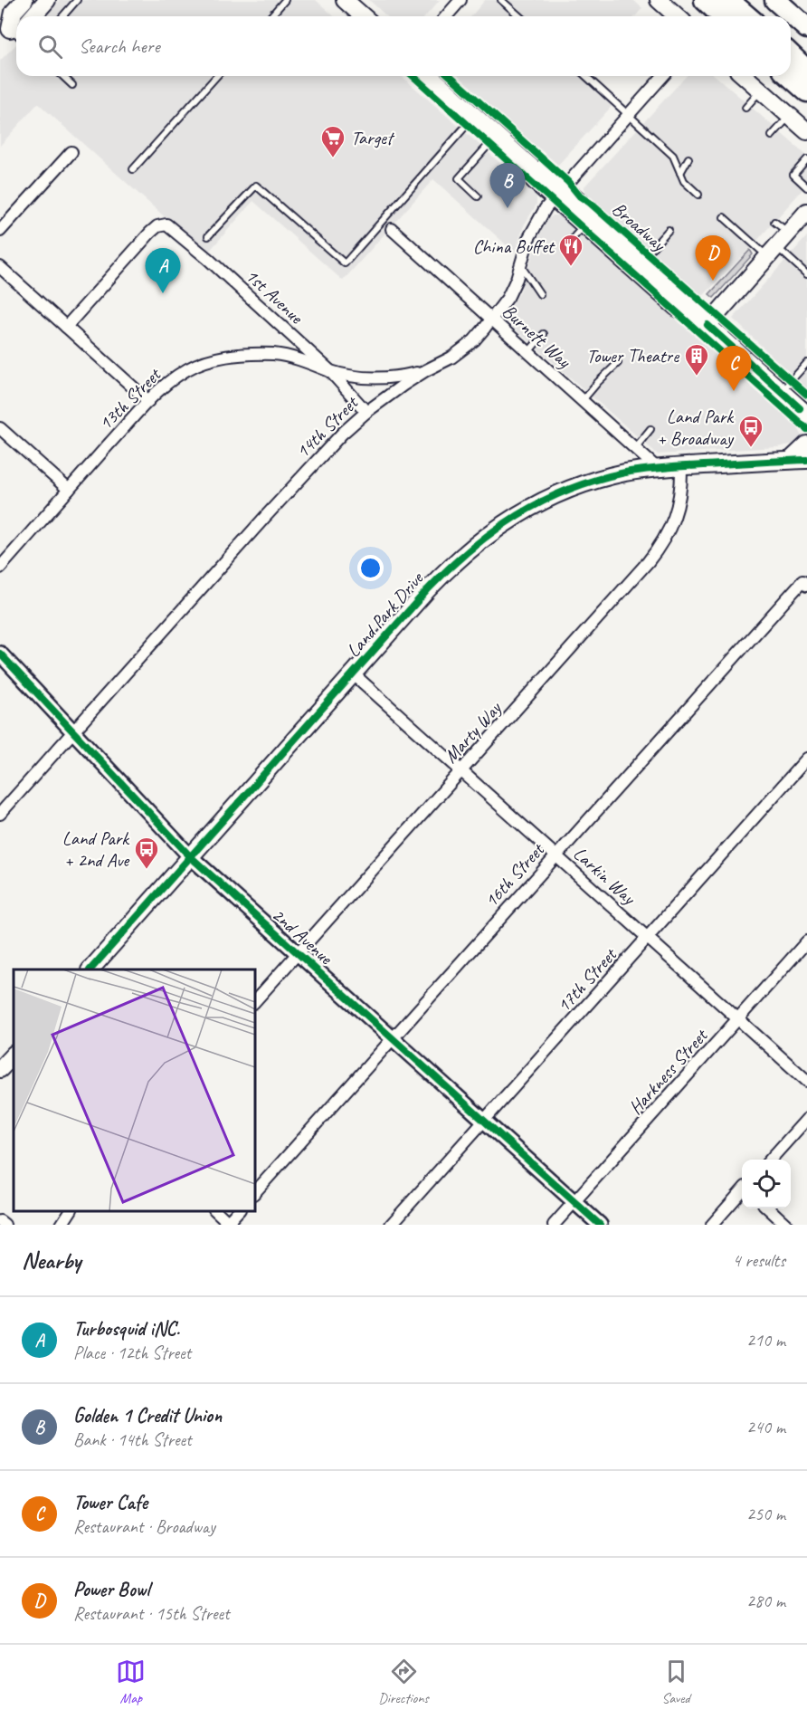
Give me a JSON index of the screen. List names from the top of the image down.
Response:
{
  "streets": {
    "main road": ["Broadway", "Land Park Drive"],
    "street": [
      "1st Avenue",
      "Burnett Way",
      "13th Street",
      "14th Street",
      "Marty Way",
      "16th Street",
      "Larkin Way",
      "2nd Avenue",
      "17th Street",
      "Harkness Street"
    ]
  },
  "crossings": [
    ["Broadway", "14th Street"],
    ["1st Avenue", "13th Street"],
    ["1st Avenue", "14th Street"],
    ["Burnett Way", "14th Street"],
    ["Burnett Way", "Land Park Drive"],
    ["13th Street", "14th Street"],
    ["14th Street", "2nd Avenue"],
    ["Land Park Drive", "Marty Way"],
    ["Land Park Drive", "Larkin Way"],
    ["Land Park Drive", "2nd Avenue"],
    ["Marty Way", "Larkin Way"],
    ["Marty Way", "2nd Avenue"],
    ["16th Street", "Larkin Way"],
    ["16th Street", "2nd Avenue"],
    ["Larkin Way", "17th Street"],
    ["Larkin Way", "Harkness Street"],
    ["2nd Avenue", "17th Street"],
    ["2nd Avenue", "Harkness Street"]
  ],
  "places": {
    "supermarket": ["Target"],
    "restaurant": ["China Buffet"],
    "building": ["Tower Theatre"],
    "bus stop": ["Land Park + Broadway", "Land Park + 2nd Ave"]
  },
  "page": {
    "search": "Search here",
    "pins": [
      "B",
      "D",
      "A",
      "C"
    ],
    "heading": ["Nearby", "4 results"],
    "list": [
      {
        "mark": "A",
        "name": "Turbosquid iNC.",
        "note": "Place · 12th Street",
        "value": "210 m"
      },
      {
        "mark": "B",
        "name": "Golden 1 Credit Union",
        "note": "Bank · 14th Street",
        "value": "240 m"
      },
      {
        "mark": "C",
        "name": "Tower Cafe",
        "note": "Restaurant · Broadway",
        "value": "250 m"
      },
      {
        "mark": "D",
        "name": "Power Bowl",
        "note": "Restaurant · 15th Street",
        "value": "280 m"
      }
    ],
    "nav": ["Map", "Directions", "Saved"]
  }
}
